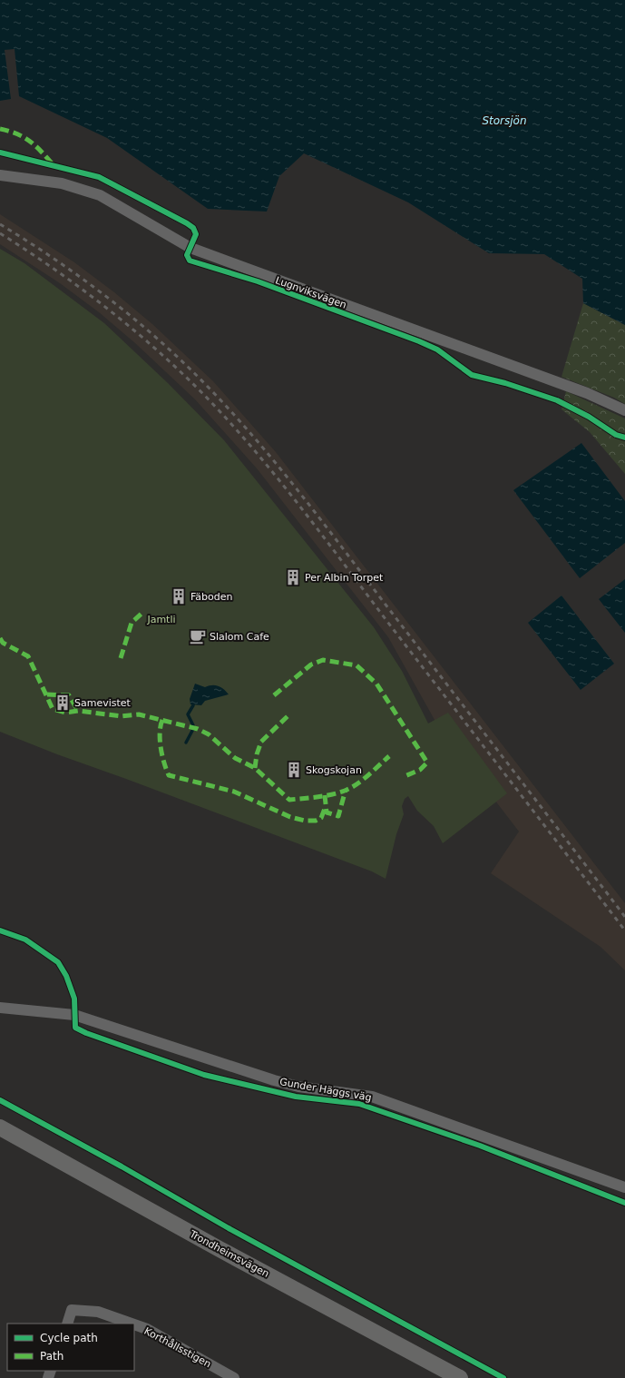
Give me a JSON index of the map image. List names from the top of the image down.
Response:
{
  "streets": {
    "main road": ["Trondheimsvägen"],
    "street": ["Lugnviksvägen", "Gunder Häggs väg", "Korthållsstigen"]
  },
  "water": ["Storsjön"],
  "parks": ["Jamtli"],
  "places": {
    "building": [
      "Per Albin Torpet",
      "Fäboden",
      "Samevistet",
      "Skogskojan"
    ],
    "cafe": ["Slalom Cafe"]
  },
  "legend": ["Cycle path", "Path"]
}
